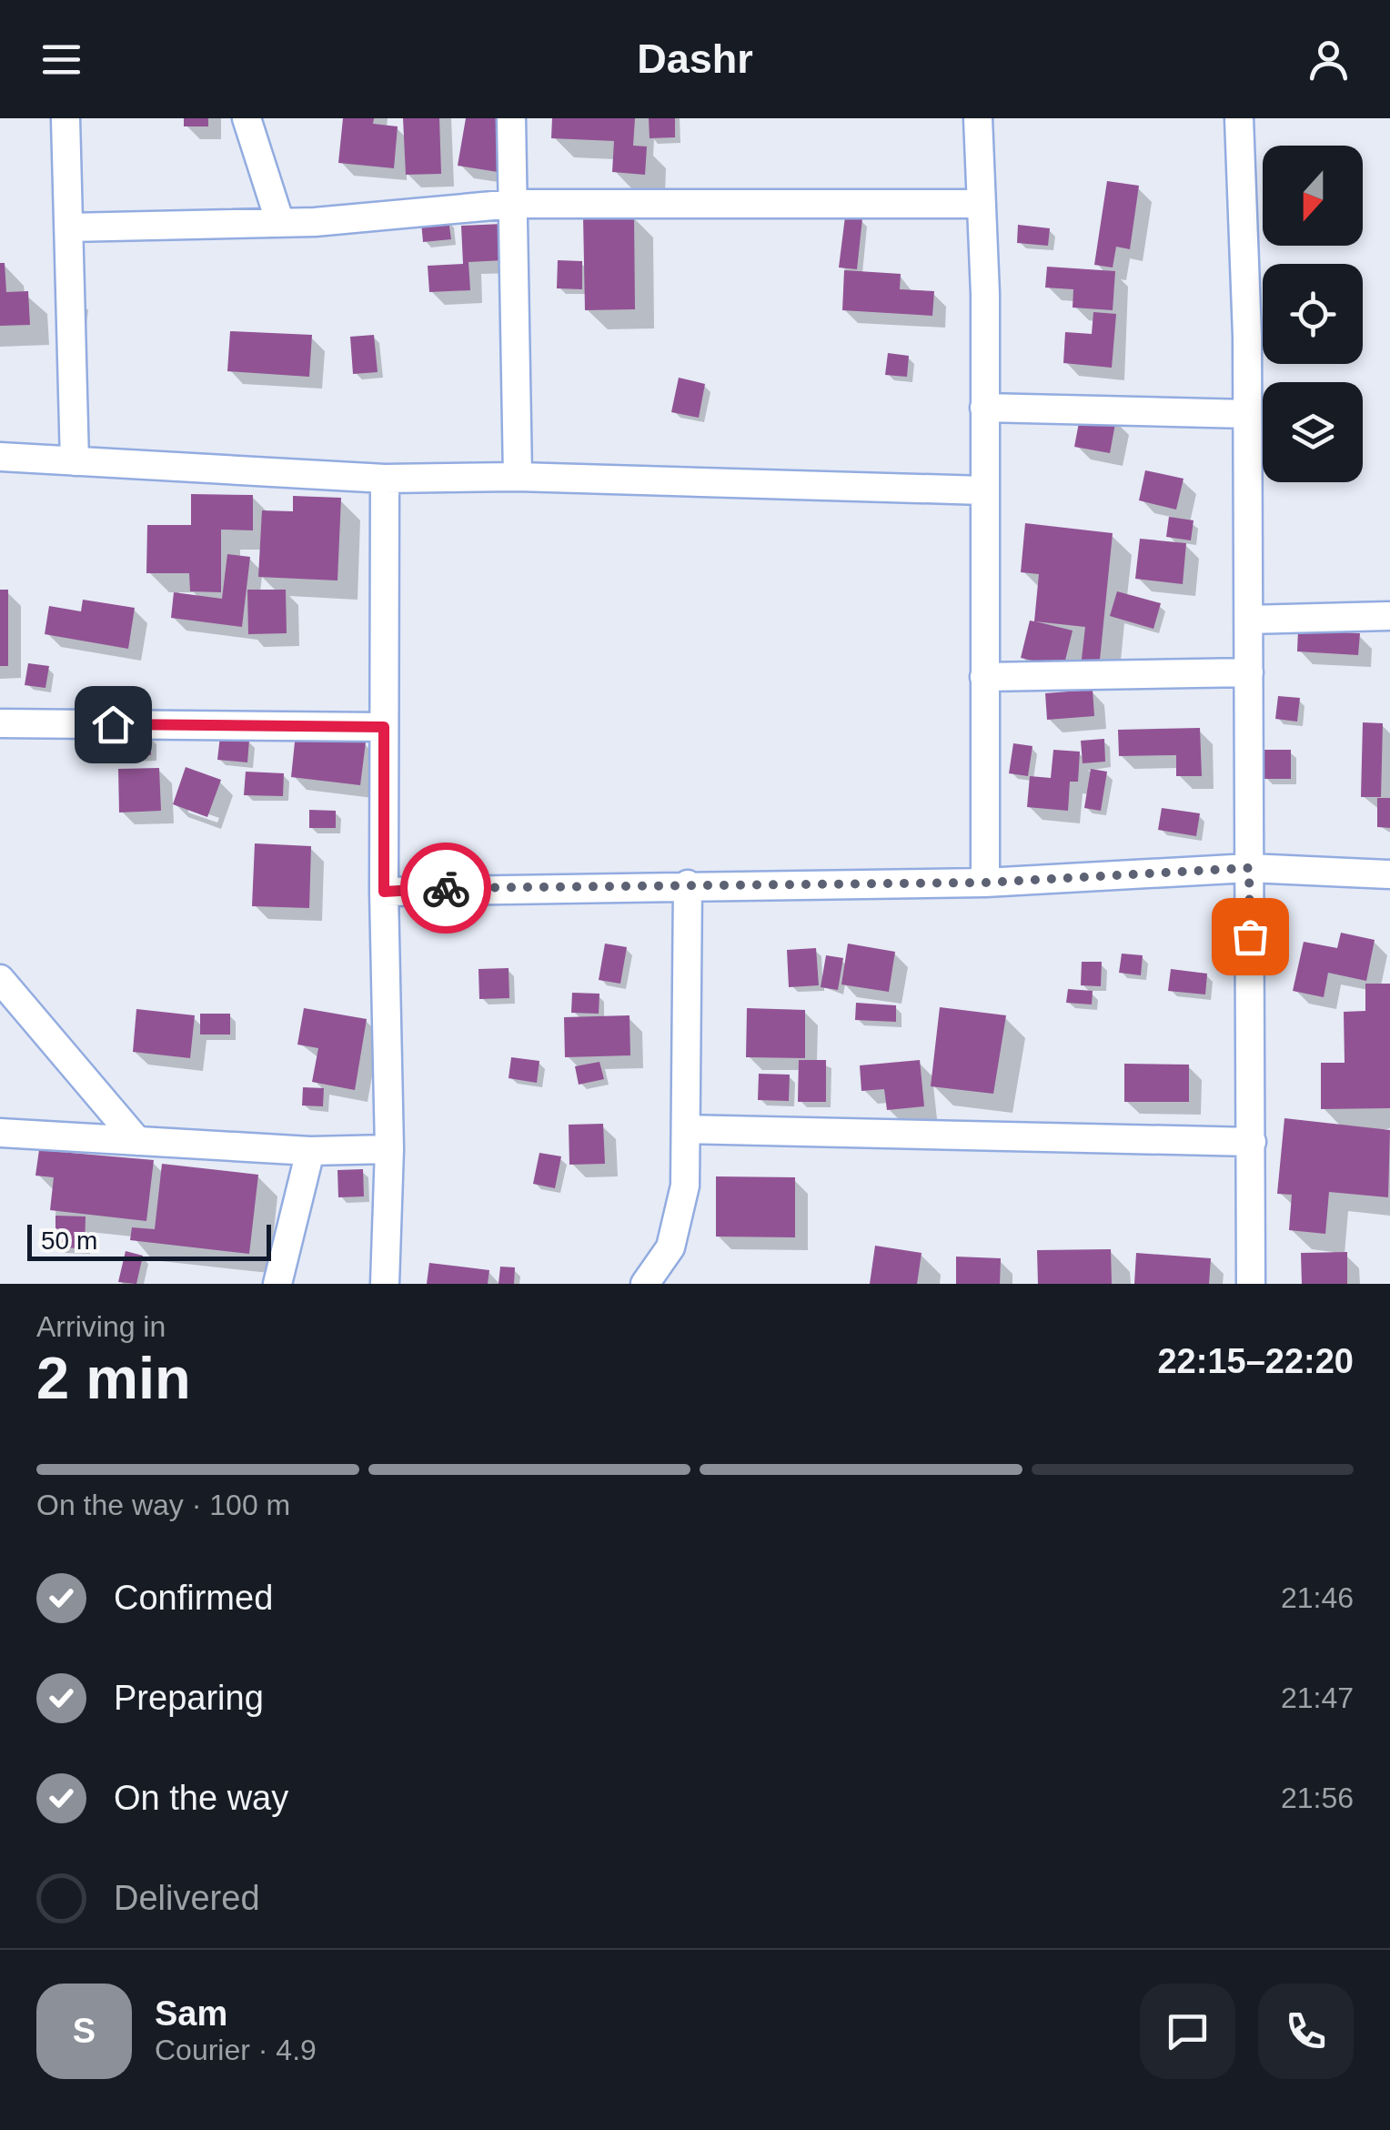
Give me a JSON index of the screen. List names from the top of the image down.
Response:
{
  "scale_bar": "50 m",
  "north": "bottom",
  "page": {
    "header": "Dashr",
    "scale": "50 m",
    "heading": ["2 min", "Arriving in", "22:15–22:20"],
    "panel": ["Sam", "Courier · 4.9"],
    "bar": "On the way · 100 m",
    "list": [
      ["Confirmed", "21:46"],
      ["Preparing", "21:47"],
      ["On the way", "21:56"],
      "Delivered"
    ],
    "round": "S"
  }
}
